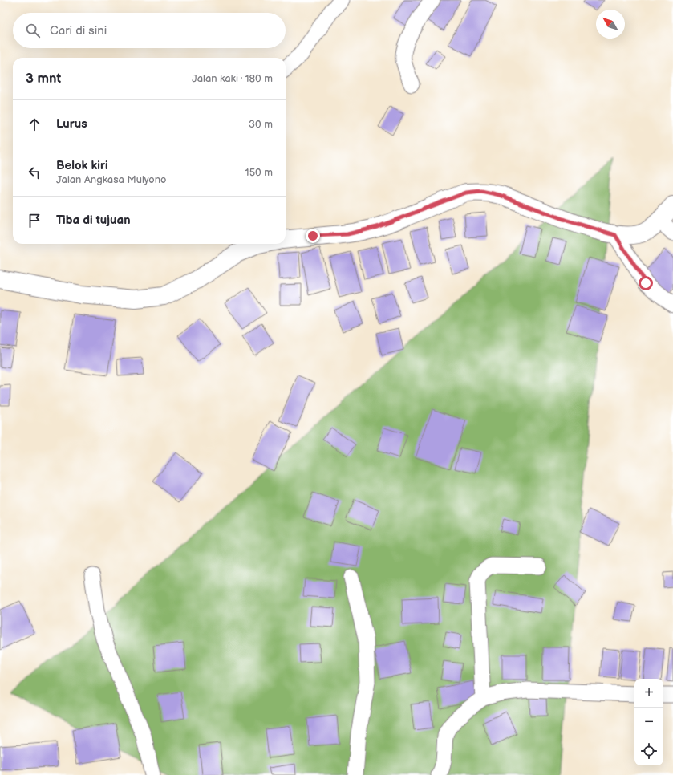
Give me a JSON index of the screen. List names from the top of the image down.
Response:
{
  "north": "top left",
  "page": {
    "search": "Cari di sini",
    "heading": ["3 mnt", "Jalan kaki · 180 m"],
    "list": [
      ["Lurus", "30 m"],
      ["Belok kiri", "Jalan Angkasa Mulyono", "150 m"],
      "Tiba di tujuan"
    ],
    "map_buttons": ["+", "−"]
  }
}
